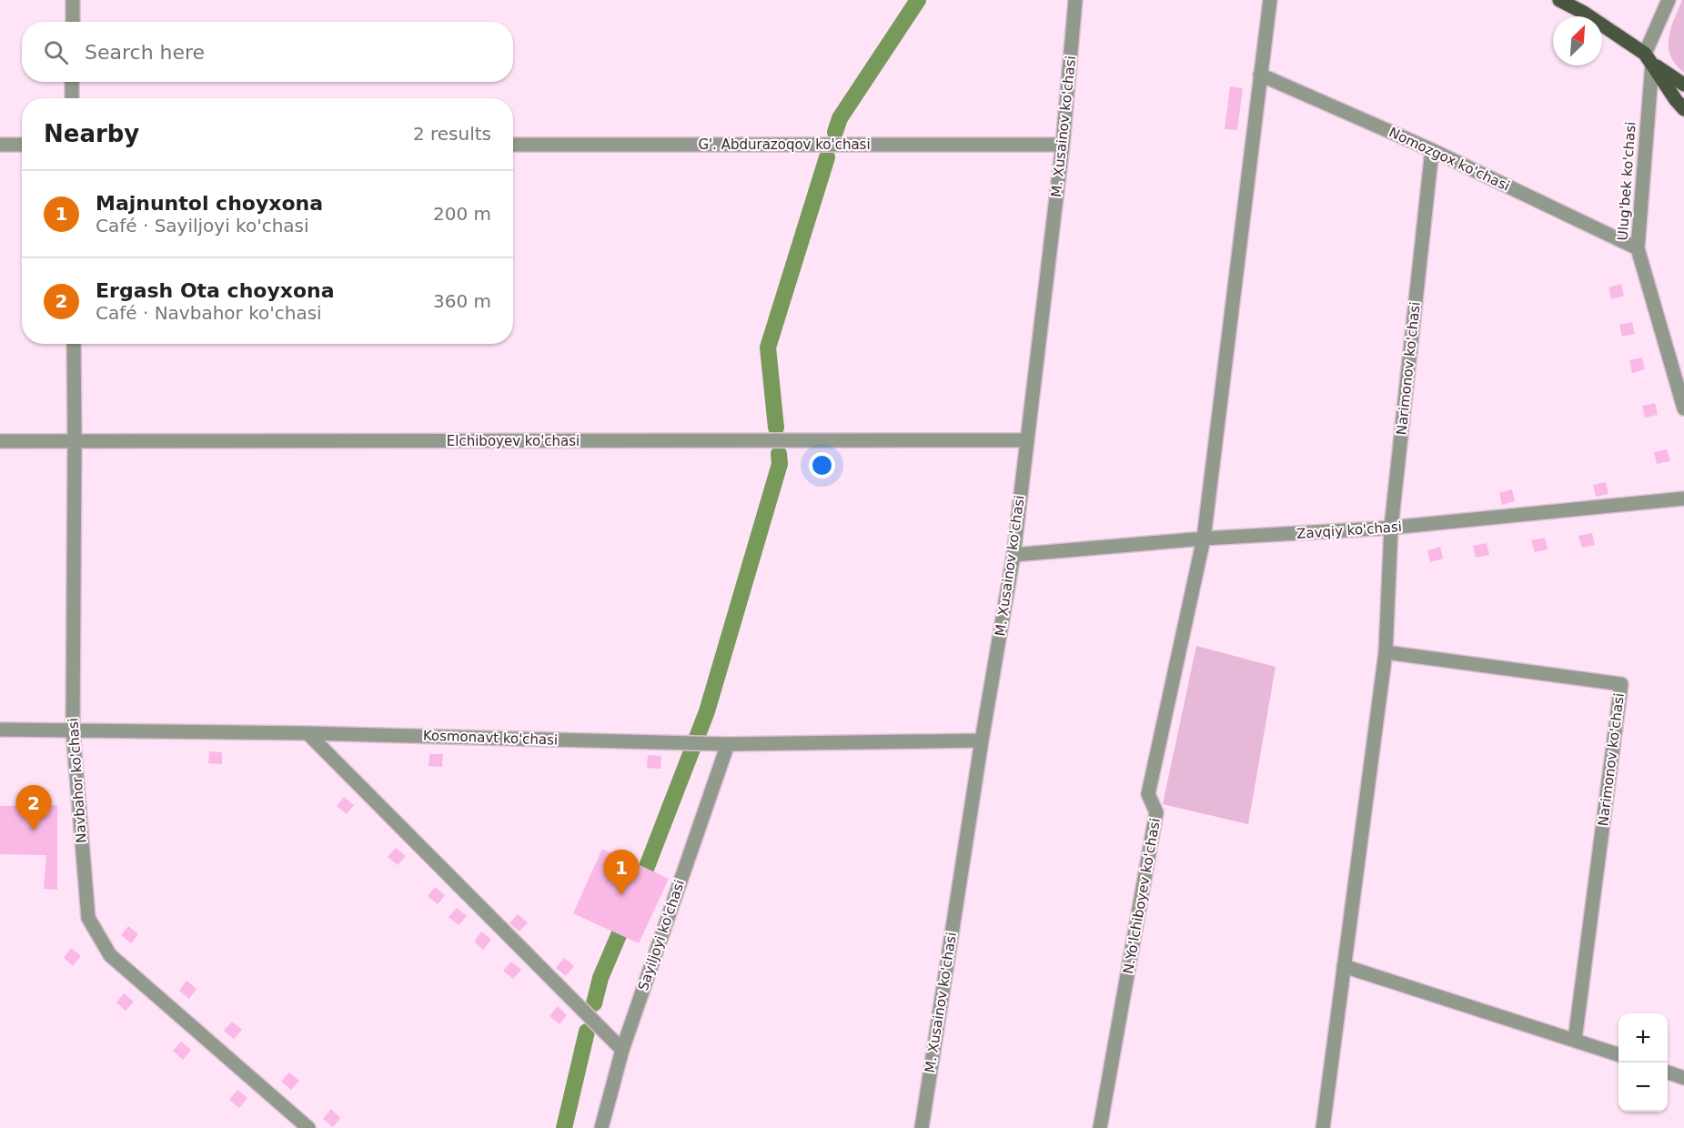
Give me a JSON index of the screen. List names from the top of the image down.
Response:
{
  "streets": {
    "street": [
      "M. Xusainov ko'chasi",
      "G'. Abdurazoqov ko'chasi",
      "Nomozgox ko'chasi",
      "Ulug'bek ko'chasi",
      "Narimonov ko'chasi",
      "Elchiboyev ko'chasi",
      "Zavqiy ko'chasi",
      "Kosmonavt ko'chasi",
      "Navbahor ko'chasi",
      "N.Yo'lchiboyev ko'chasi",
      "Sayiljoyi ko'chasi"
    ]
  },
  "crossings": [
    ["M. Xusainov ko'chasi", "G'. Abdurazoqov ko'chasi"],
    ["M. Xusainov ko'chasi", "Elchiboyev ko'chasi"],
    ["M. Xusainov ko'chasi", "Zavqiy ko'chasi"],
    ["M. Xusainov ko'chasi", "Kosmonavt ko'chasi"],
    ["Nomozgox ko'chasi", "Ulug'bek ko'chasi"],
    ["Nomozgox ko'chasi", "Narimonov ko'chasi"],
    ["Narimonov ko'chasi", "Zavqiy ko'chasi"],
    ["Elchiboyev ko'chasi", "Navbahor ko'chasi"],
    ["Zavqiy ko'chasi", "N.Yo'lchiboyev ko'chasi"],
    ["Kosmonavt ko'chasi", "Navbahor ko'chasi"],
    ["Kosmonavt ko'chasi", "Sayiljoyi ko'chasi"]
  ],
  "north": "top right",
  "page": {
    "search": "Search here",
    "heading": ["Nearby", "2 results"],
    "list": [
      {
        "mark": "1",
        "name": "Majnuntol choyxona",
        "note": "Café · Sayiljoyi ko'chasi",
        "value": "200 m"
      },
      {
        "mark": "2",
        "name": "Ergash Ota choyxona",
        "note": "Café · Navbahor ko'chasi",
        "value": "360 m"
      }
    ],
    "pins": ["2", "1"],
    "map_buttons": ["+", "−"]
  }
}
